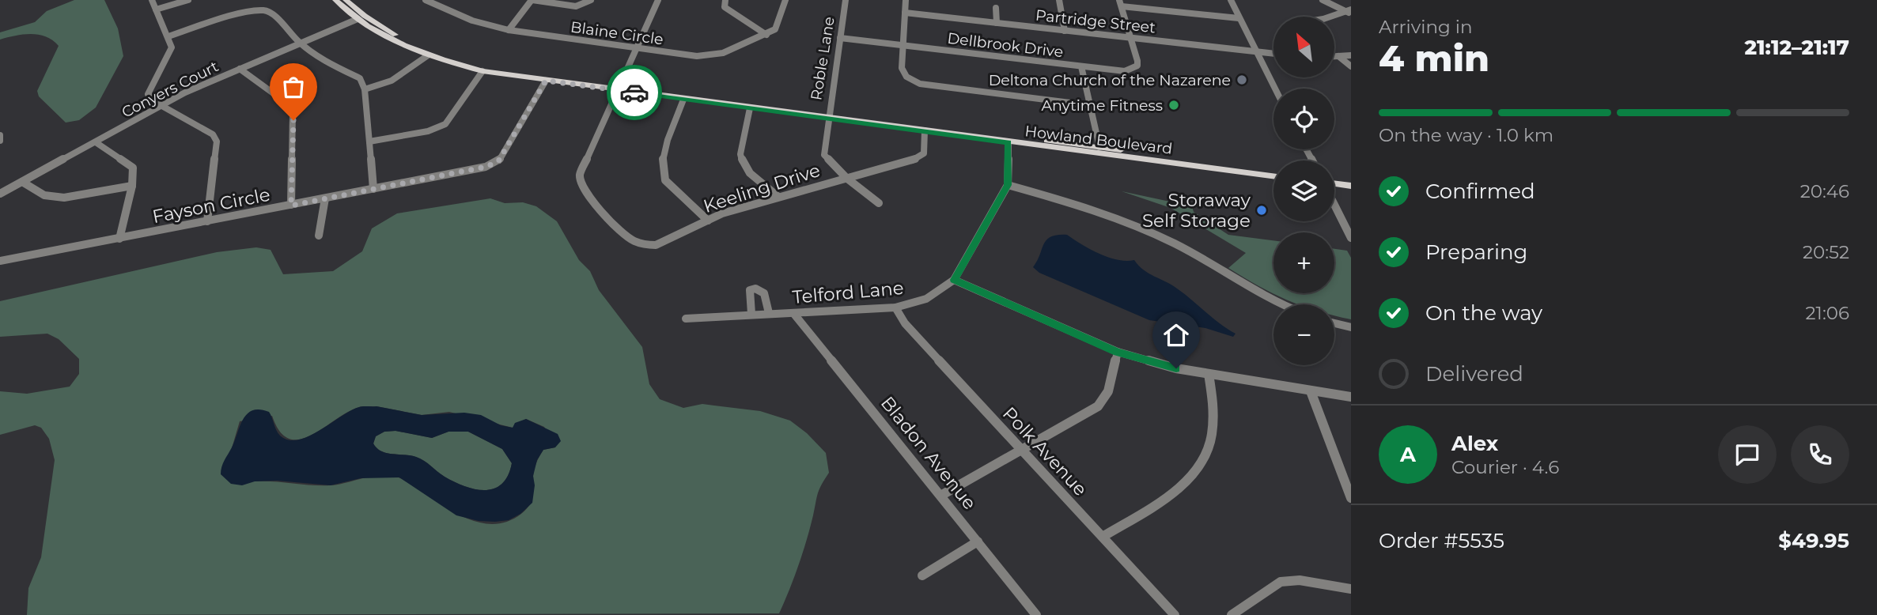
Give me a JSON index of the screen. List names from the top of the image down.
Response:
{
  "streets": {
    "main road": ["Howland Boulevard"],
    "street": [
      "Partridge Street",
      "Blaine Circle",
      "Dellbrook Drive",
      "Roble Lane",
      "Conyers Court",
      "Keeling Drive",
      "Fayson Circle",
      "Telford Lane",
      "Polk Avenue",
      "Bladon Avenue"
    ]
  },
  "crossings": [
    ["Partridge Street", "Dellbrook Drive"],
    ["Blaine Circle", "Keeling Drive"],
    ["Dellbrook Drive", "Roble Lane"],
    ["Roble Lane", "Howland Boulevard"],
    ["Roble Lane", "Keeling Drive"],
    ["Conyers Court", "Howland Boulevard"],
    ["Howland Boulevard", "Keeling Drive"],
    ["Howland Boulevard", "Fayson Circle"],
    ["Howland Boulevard", "Telford Lane"],
    ["Telford Lane", "Polk Avenue"],
    ["Telford Lane", "Bladon Avenue"]
  ],
  "places": ["Deltona Church of the Nazarene", "Anytime Fitness", "Storaway Self Storage"],
  "north": "top left",
  "page": {
    "heading": ["4 min", "Arriving in", "21:12–21:17"],
    "panel": [
      "Alex",
      "Courier · 4.6",
      "Order #5535",
      "$49.95"
    ],
    "map_buttons": ["+", "−"],
    "bar": "On the way · 1.0 km",
    "list": [
      ["Confirmed", "20:46"],
      ["Preparing", "20:52"],
      ["On the way", "21:06"],
      "Delivered"
    ],
    "round": "A"
  }
}
